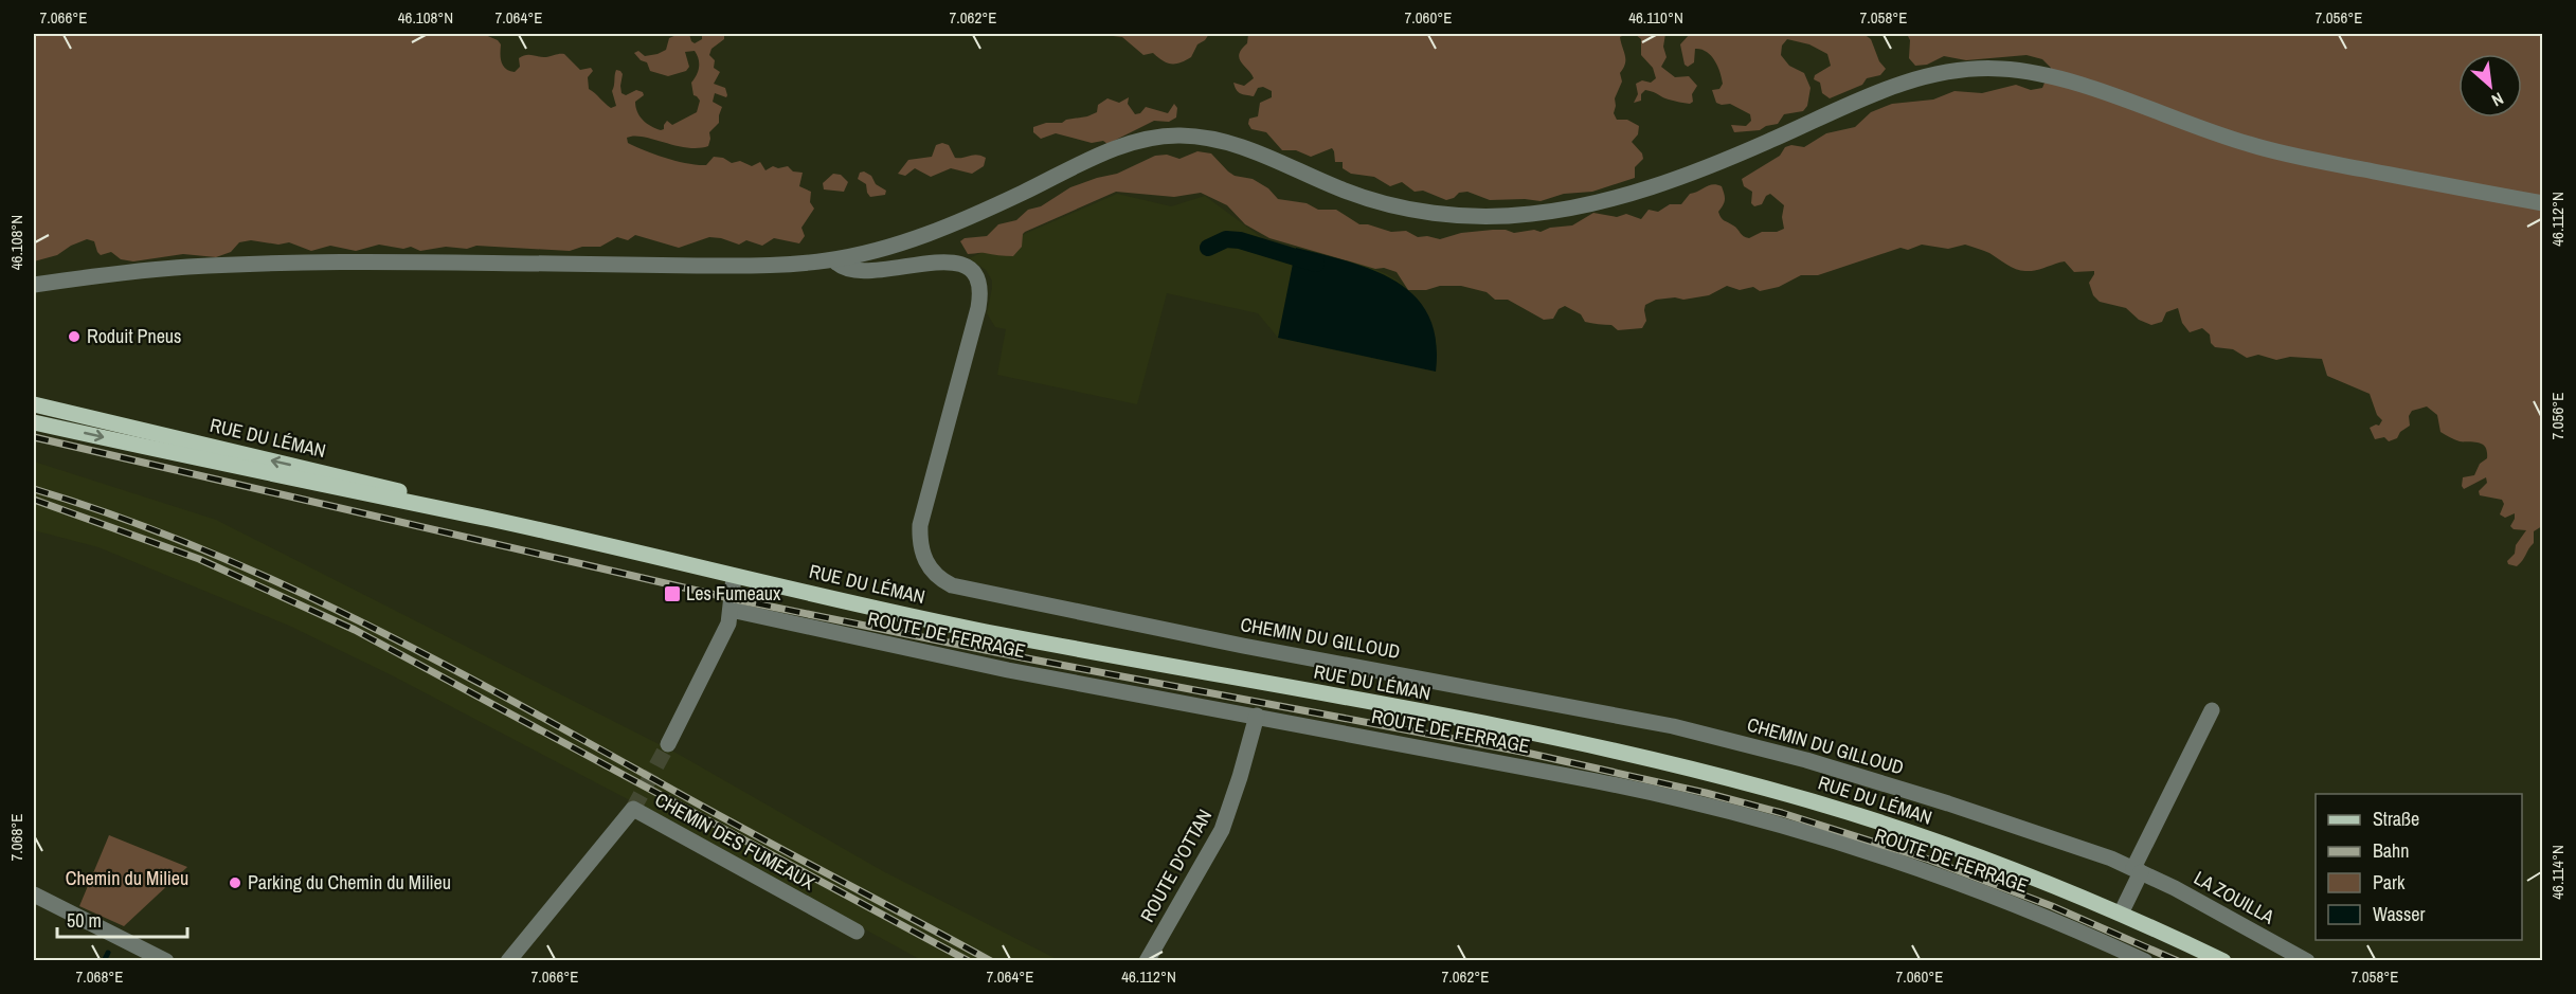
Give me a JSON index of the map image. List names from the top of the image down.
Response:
{
  "streets": {
    "main road": ["RUE DU LÉMAN"],
    "street": [
      "ROUTE DE FERRAGE",
      "CHEMIN DU GILLOUD",
      "CHEMIN DES FUMEAUX",
      "ROUTE D'OTTAN",
      "LA ZOUILLA"
    ]
  },
  "crossings": [
    ["ROUTE DE FERRAGE", "ROUTE D'OTTAN"],
    ["CHEMIN DU GILLOUD", "LA ZOUILLA"]
  ],
  "parks": ["Chemin du Milieu"],
  "places": {
    "other": ["Roduit Pneus", "Parking du Chemin du Milieu"],
    "transit": ["Les Fumeaux"]
  },
  "legend": [
    "Straße",
    "Bahn",
    "Park",
    "Wasser"
  ],
  "scale_bar": "50 m",
  "north": "bottom right",
  "coordinates": [
    "7.066°E",
    "46.108°N",
    "7.064°E",
    "7.062°E",
    "7.060°E",
    "46.110°N",
    "7.058°E",
    "7.056°E",
    "46.112°N",
    "7.068°E",
    "46.114°N"
  ]
}
